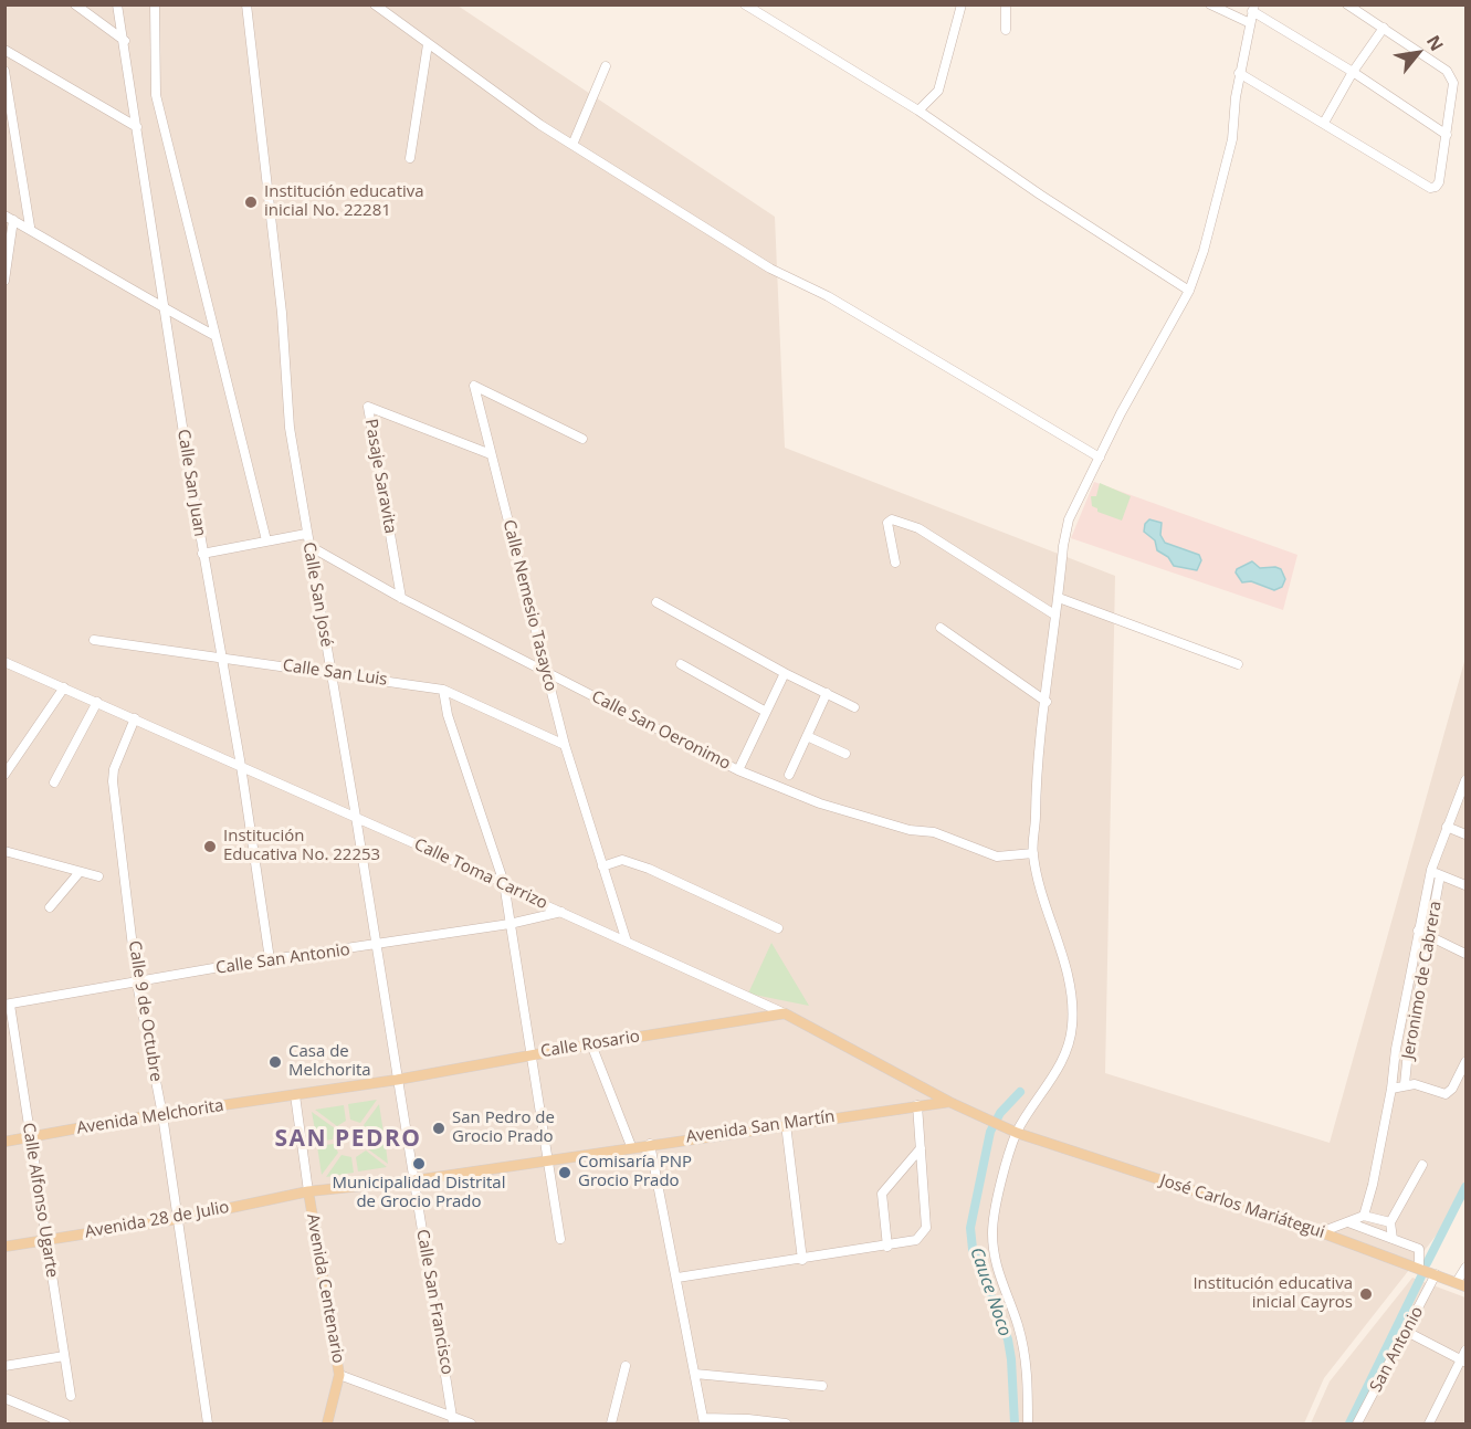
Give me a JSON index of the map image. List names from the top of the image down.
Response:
{
  "streets": {
    "main road": [
      "Calle Toma Carrizo",
      "Calle Rosario",
      "Avenida Melchorita",
      "Avenida San Martín",
      "José Carlos Mariátegui",
      "Avenida 28 de Julio",
      "Avenida Centenario"
    ],
    "street": [
      "Pasaje Saravita",
      "Calle San Juan",
      "Calle San José",
      "Calle Nemesio Tasayco",
      "Calle San Luis",
      "Calle San Oeronimo",
      "Calle San Antonio",
      "Jeronimo de Cabrera",
      "Calle 9 de Octubre",
      "Calle Alfonso Ugarte",
      "Calle San Francisco",
      "San Antonio"
    ]
  },
  "crossings": [
    ["Pasaje Saravita", "Calle Nemesio Tasayco"],
    ["Pasaje Saravita", "Calle San Oeronimo"],
    ["Calle San Juan", "Calle San Luis"],
    ["Calle San Juan", "Calle Toma Carrizo"],
    ["Calle San Juan", "Calle San Antonio"],
    ["Calle San José", "Calle San Luis"],
    ["Calle San José", "Calle San Oeronimo"],
    ["Calle San José", "Calle Toma Carrizo"],
    ["Calle San José", "Calle San Antonio"],
    ["Calle San José", "Calle Rosario"],
    ["Calle San José", "Avenida San Martín"],
    ["Calle San José", "Avenida 28 de Julio"],
    ["Calle San José", "Calle San Francisco"],
    ["Calle Nemesio Tasayco", "Calle San Luis"],
    ["Calle Nemesio Tasayco", "Calle San Oeronimo"],
    ["Calle Nemesio Tasayco", "Calle Toma Carrizo"],
    ["Calle Toma Carrizo", "Calle San Antonio"],
    ["Calle Toma Carrizo", "Calle 9 de Octubre"],
    ["Calle Toma Carrizo", "Calle Rosario"],
    ["Calle Toma Carrizo", "Avenida San Martín"],
    ["Calle Toma Carrizo", "José Carlos Mariátegui"],
    ["Calle San Antonio", "Calle 9 de Octubre"],
    ["Calle San Antonio", "Calle Alfonso Ugarte"],
    ["Calle 9 de Octubre", "Avenida Melchorita"],
    ["Calle 9 de Octubre", "Avenida 28 de Julio"],
    ["Calle Rosario", "Avenida Melchorita"],
    ["Avenida Melchorita", "Calle Alfonso Ugarte"],
    ["Avenida San Martín", "Avenida 28 de Julio"],
    ["Avenida San Martín", "Calle San Francisco"],
    ["Calle Alfonso Ugarte", "Avenida 28 de Julio"],
    ["José Carlos Mariátegui", "San Antonio"],
    ["Avenida 28 de Julio", "Avenida Centenario"],
    ["Avenida 28 de Julio", "Calle San Francisco"]
  ],
  "districts": ["SAN PEDRO"],
  "water": ["Cauce Noco"],
  "places": [
    "Institución educativa inicial No. 22281",
    "Institución Educativa No. 22253",
    "Casa de Melchorita",
    "San Pedro de Grocio Prado",
    "Municipalidad Distrital de Grocio Prado",
    "Comisaría PNP Grocio Prado",
    "Institución educativa inicial Cayros"
  ],
  "north": "top right"
}
